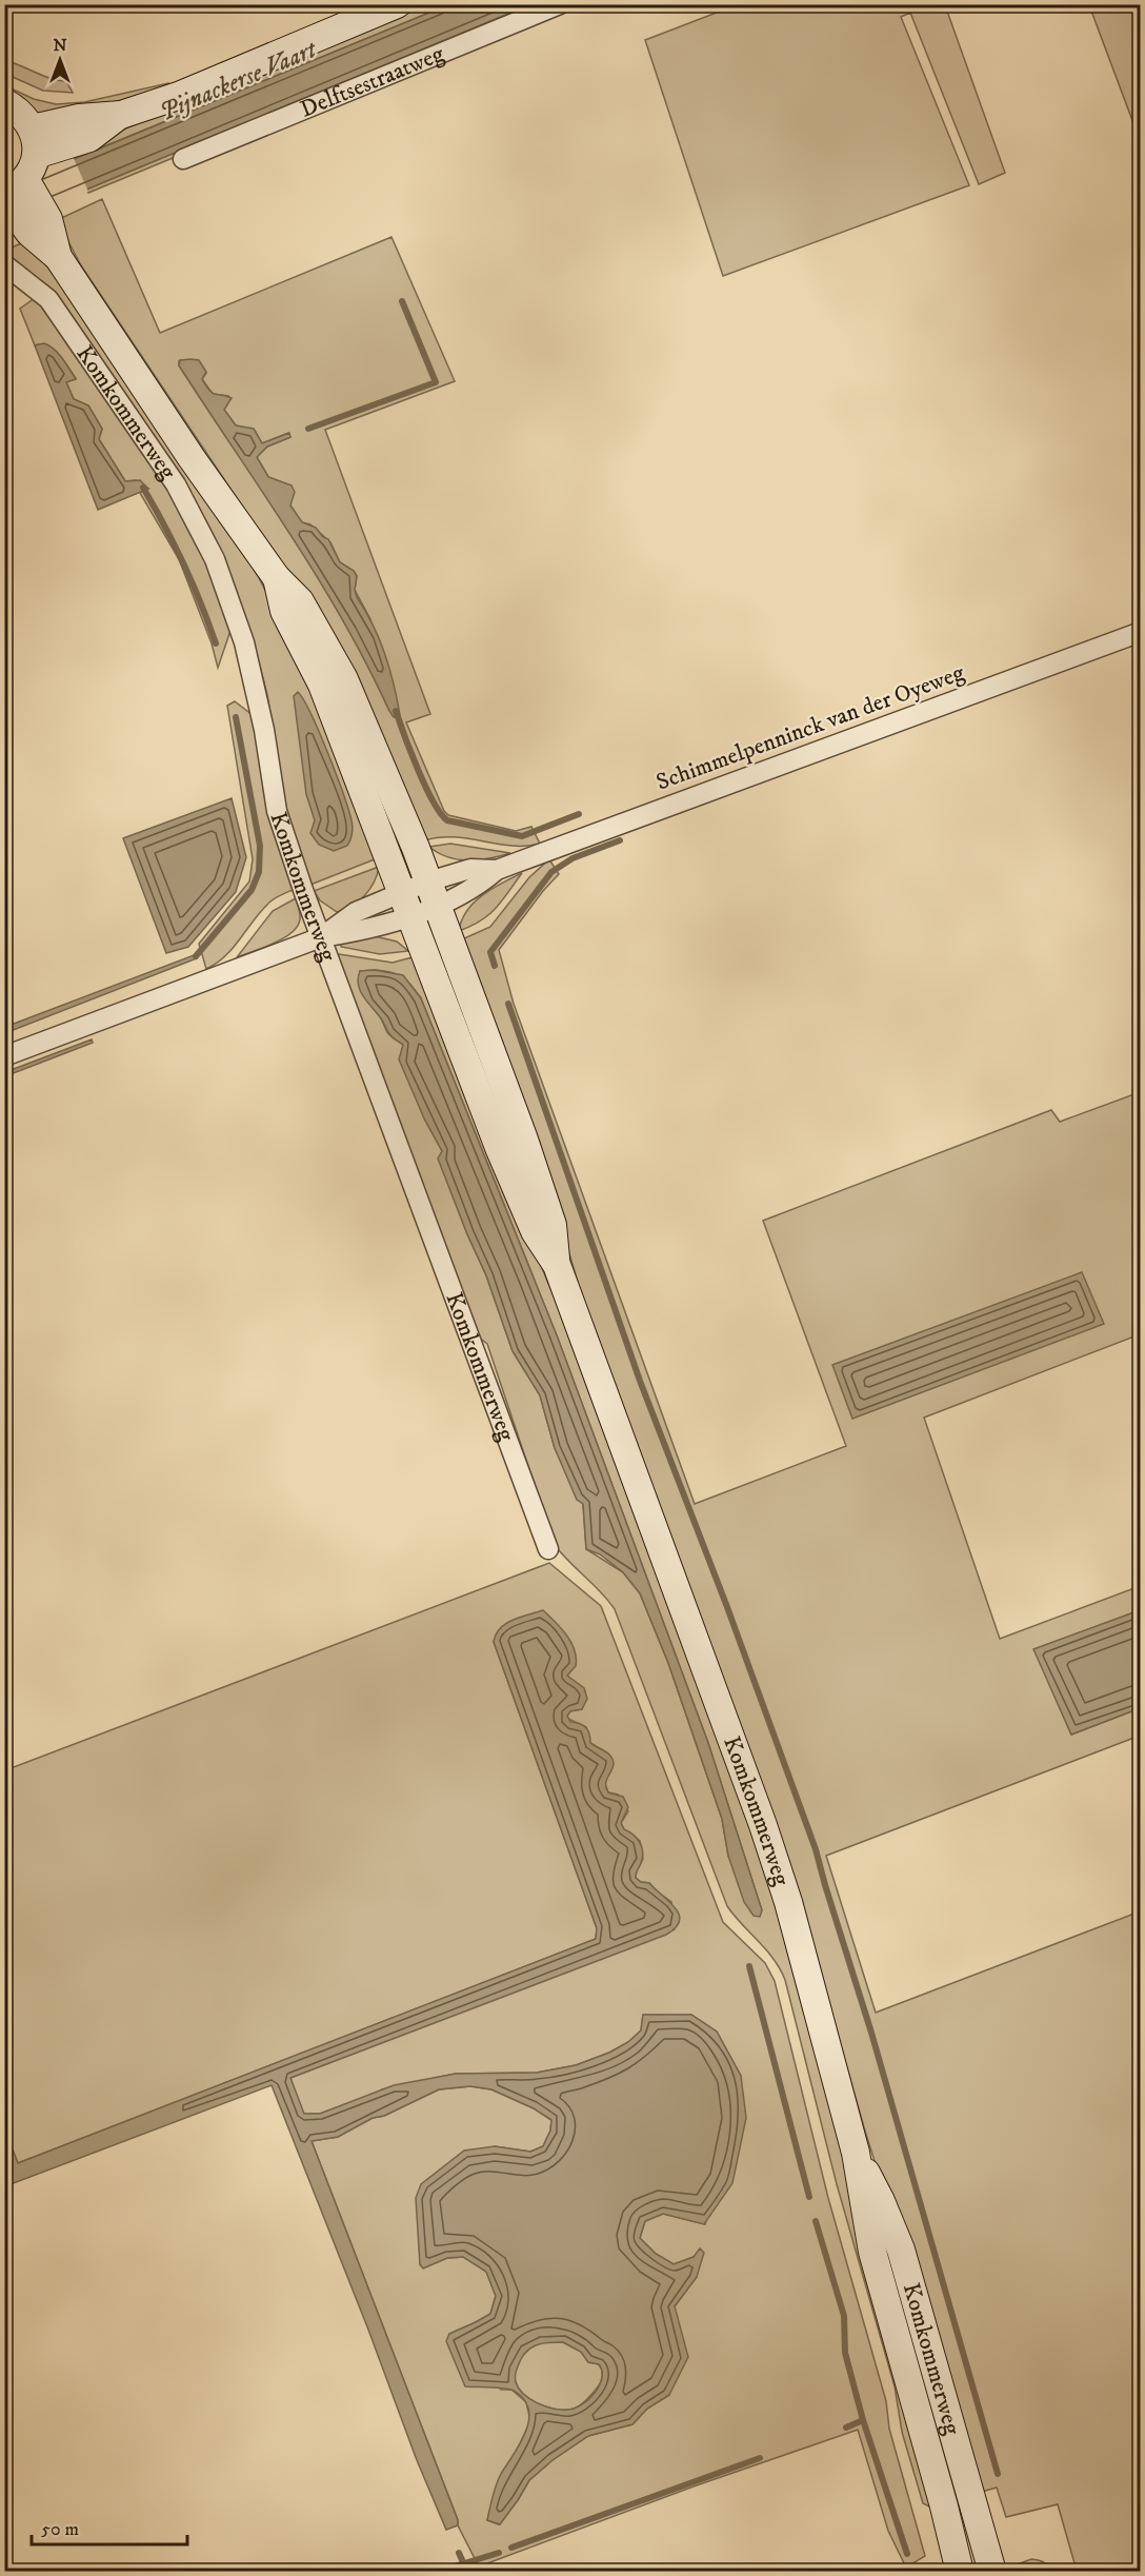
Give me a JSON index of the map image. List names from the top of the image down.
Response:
{
  "streets": {
    "main road": ["Komkommerweg"],
    "street": ["Delftsestraatweg", "Schimmelpenninck van der Oyeweg"]
  },
  "crossings": [
    ["Komkommerweg", "Schimmelpenninck van der Oyeweg"]
  ],
  "water": ["Pijnackerse Vaart"],
  "scale_bar": "50 m",
  "north": "top"
}
